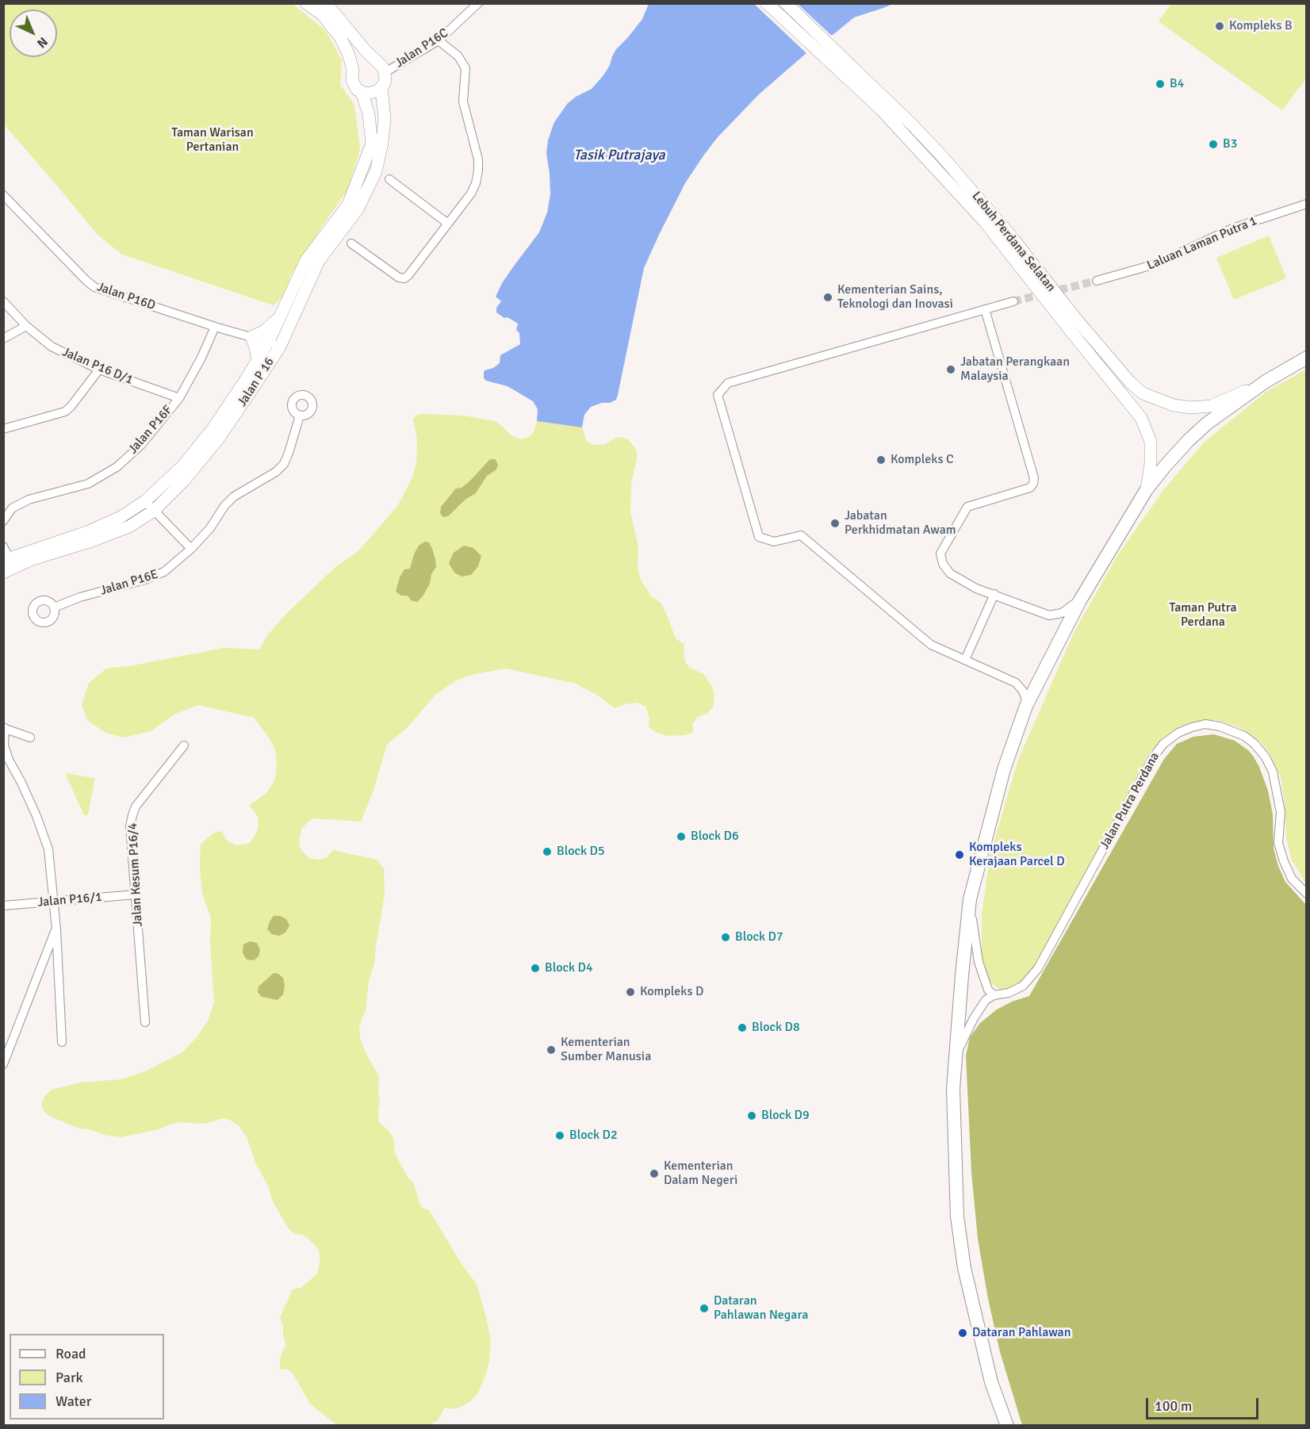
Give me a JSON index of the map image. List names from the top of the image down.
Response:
{
  "streets": {
    "street": [
      "Jalan P16C",
      "Lebuh Perdana Selatan",
      "Laluan Laman Putra 1",
      "Jalan P16D",
      "Jalan P16 D/1",
      "Jalan P 16",
      "Jalan P16F",
      "Jalan P16E",
      "Jalan Putra Perdana",
      "Jalan Kesum P16/4",
      "Jalan P16/1"
    ]
  },
  "crossings": [
    ["Jalan P16C", "Jalan P 16"],
    ["Jalan P16D", "Jalan P 16"],
    ["Jalan P16D", "Jalan P16F"],
    ["Jalan P16 D/1", "Jalan P16F"],
    ["Jalan Kesum P16/4", "Jalan P16/1"]
  ],
  "water": ["Tasik Putrajaya"],
  "parks": ["Taman Warisan Pertanian", "Taman Putra Perdana"],
  "places": [
    "Kompleks B",
    "B4",
    "B3",
    "Kementerian Sains, Teknologi dan Inovasi",
    "Jabatan Perangkaan Malaysia",
    "Kompleks C",
    "Jabatan Perkhidmatan Awam",
    "Block D6",
    "Block D5",
    "Kompleks Kerajaan Parcel D",
    "Block D7",
    "Block D4",
    "Kompleks D",
    "Block D8",
    "Kementerian Sumber Manusia",
    "Block D9",
    "Block D2",
    "Kementerian Dalam Negeri",
    "Dataran Pahlawan Negara",
    "Dataran Pahlawan"
  ],
  "legend": ["Road", "Park", "Water"],
  "scale_bar": "100 m",
  "north": "bottom right"
}
